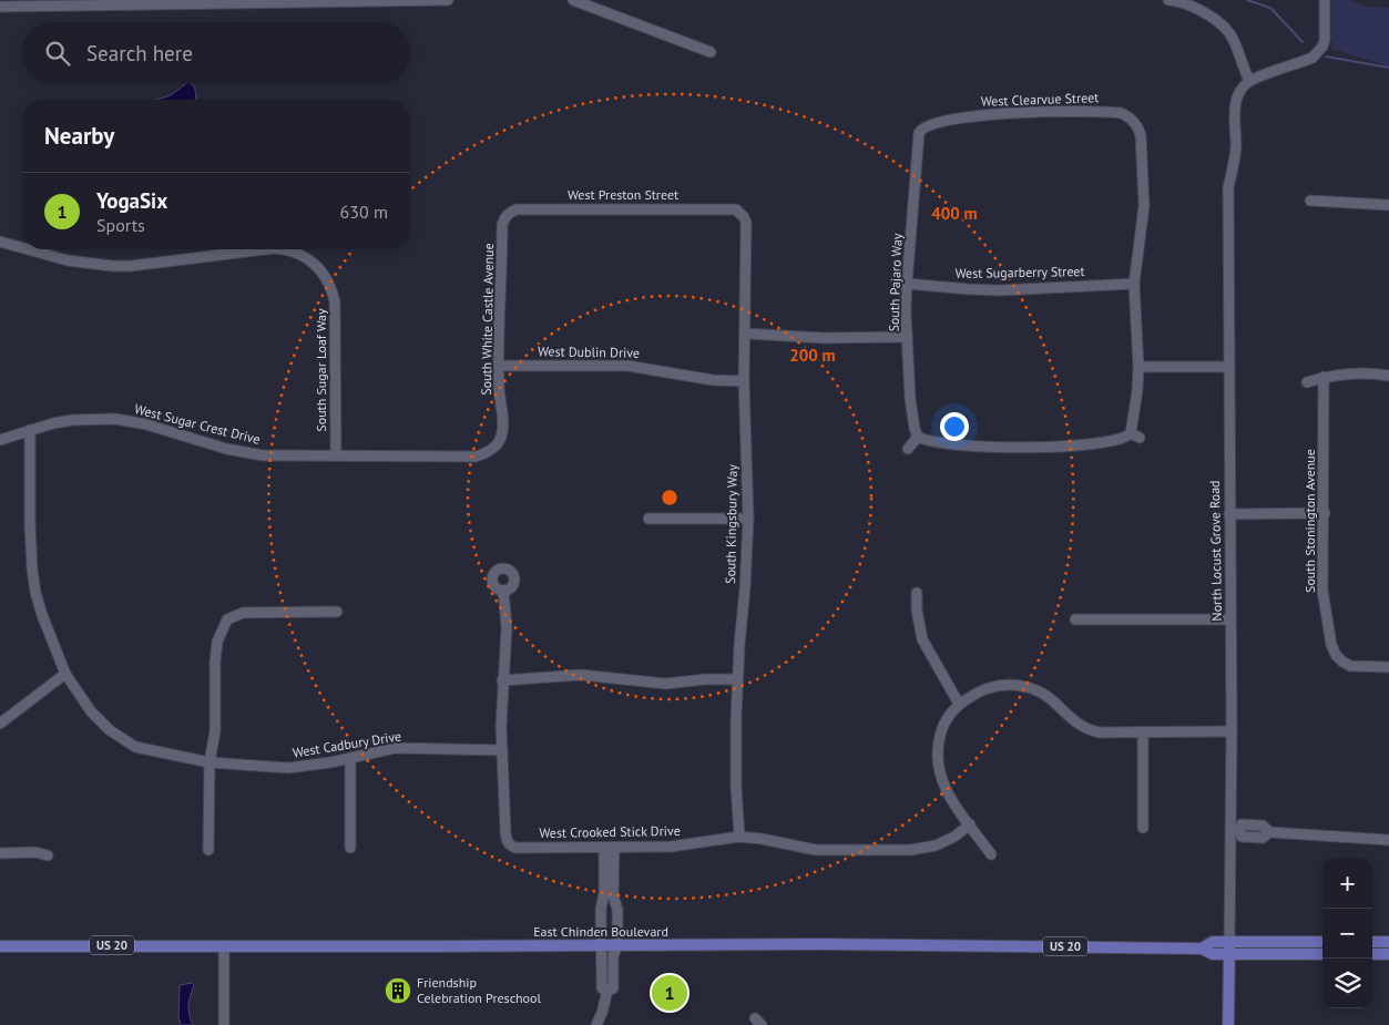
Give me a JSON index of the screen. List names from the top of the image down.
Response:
{
  "streets": {
    "main road": ["North Locust Grove Road", "East Chinden Boulevard", "US 20"],
    "street": [
      "West Clearvue Street",
      "West Preston Street",
      "West Sugarberry Street",
      "South Pajaro Way",
      "South White Castle Avenue",
      "West Dublin Drive",
      "South Sugar Loaf Way",
      "West Sugar Crest Drive",
      "South Stonington Avenue",
      "South Kingsbury Way",
      "West Cadbury Drive",
      "West Crooked Stick Drive"
    ]
  },
  "crossings": [
    ["West Clearvue Street", "West Sugarberry Street"],
    ["West Clearvue Street", "South Pajaro Way"],
    ["West Preston Street", "South White Castle Avenue"],
    ["West Preston Street", "South Kingsbury Way"],
    ["West Sugarberry Street", "South Pajaro Way"],
    ["South White Castle Avenue", "West Dublin Drive"],
    ["South White Castle Avenue", "West Sugar Crest Drive"],
    ["West Dublin Drive", "South Kingsbury Way"],
    ["South Sugar Loaf Way", "West Sugar Crest Drive"],
    ["West Sugar Crest Drive", "West Cadbury Drive"],
    ["South Kingsbury Way", "West Crooked Stick Drive"],
    ["North Locust Grove Road", "East Chinden Boulevard"],
    ["West Cadbury Drive", "West Crooked Stick Drive"]
  ],
  "places": {
    "building": ["Friendship Celebration Preschool"]
  },
  "page": {
    "search": "Search here",
    "heading": "Nearby",
    "list": [
      {
        "mark": "1",
        "name": "YogaSix",
        "note": "Sports",
        "value": "630 m"
      }
    ],
    "map_buttons": ["+", "−"],
    "pins": "1"
  },
  "rings": ["400 m", "200 m"]
}
